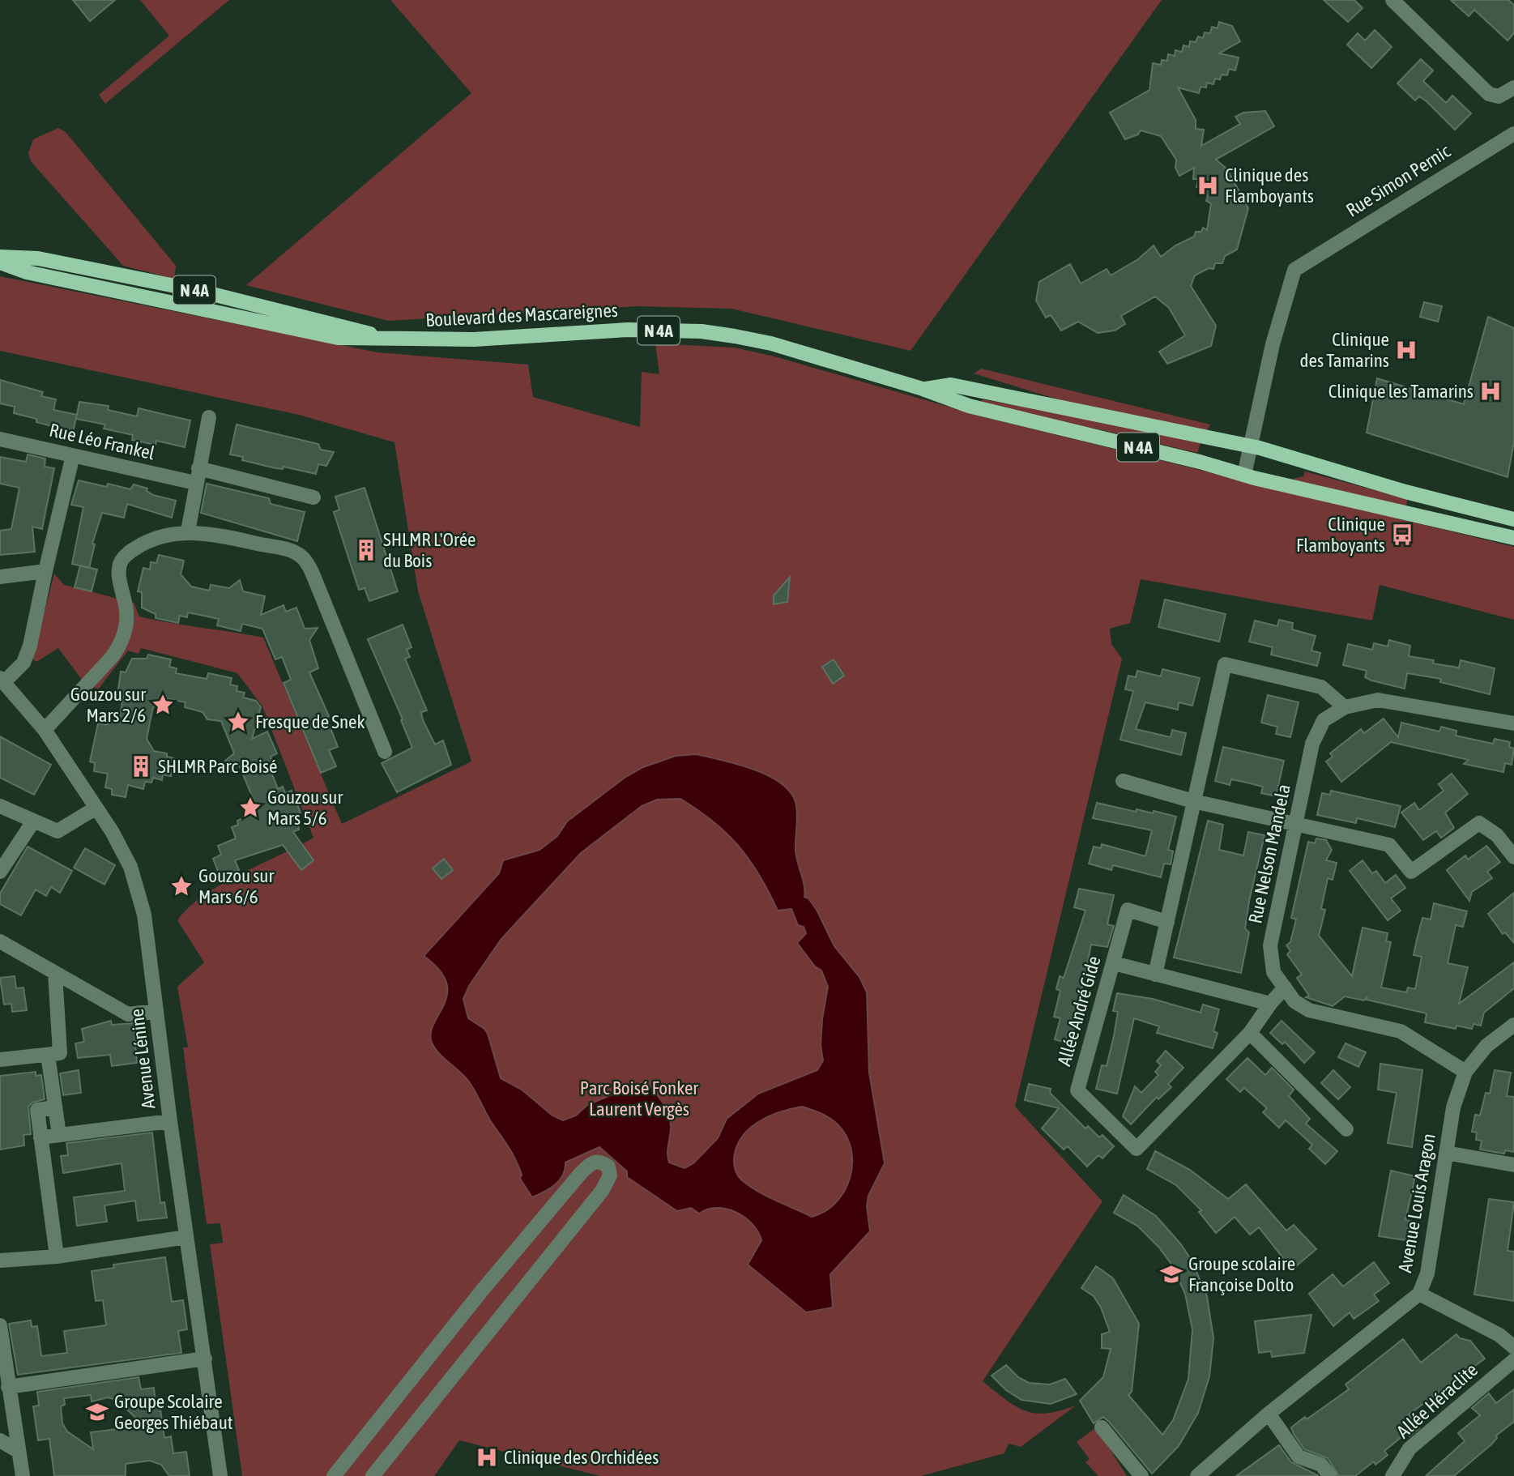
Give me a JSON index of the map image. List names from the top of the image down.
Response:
{
  "streets": {
    "main road": ["N 4A", "Boulevard des Mascareignes"],
    "street": [
      "Rue Simon Pernic",
      "Rue Léo Frankel",
      "Rue Nelson Mandela",
      "Allée André Gide",
      "Avenue Lénine",
      "Avenue Louis Aragon",
      "Allée Héraclite"
    ]
  },
  "crossings": [
    ["Rue Simon Pernic", "N 4A"],
    ["N 4A", "Boulevard des Mascareignes"],
    ["Rue Nelson Mandela", "Allée André Gide"],
    ["Rue Nelson Mandela", "Avenue Louis Aragon"]
  ],
  "parks": ["Parc Boisé Fonker Laurent Vergès"],
  "places": {
    "hospital": [
      "Clinique des Flamboyants",
      "Clinique des Tamarins",
      "Clinique les Tamarins",
      "Clinique des Orchidées"
    ],
    "bus stop": ["Clinique Flamboyants"],
    "building": ["SHLMR L'Orée du Bois", "SHLMR Parc Boisé"],
    "place": [
      "Gouzou sur Mars 2/6",
      "Fresque de Snek",
      "Gouzou sur Mars 5/6",
      "Gouzou sur Mars 6/6"
    ],
    "school or university": ["Groupe scolaire Françoise Dolto", "Groupe Scolaire Georges Thiébaut"]
  }
}
